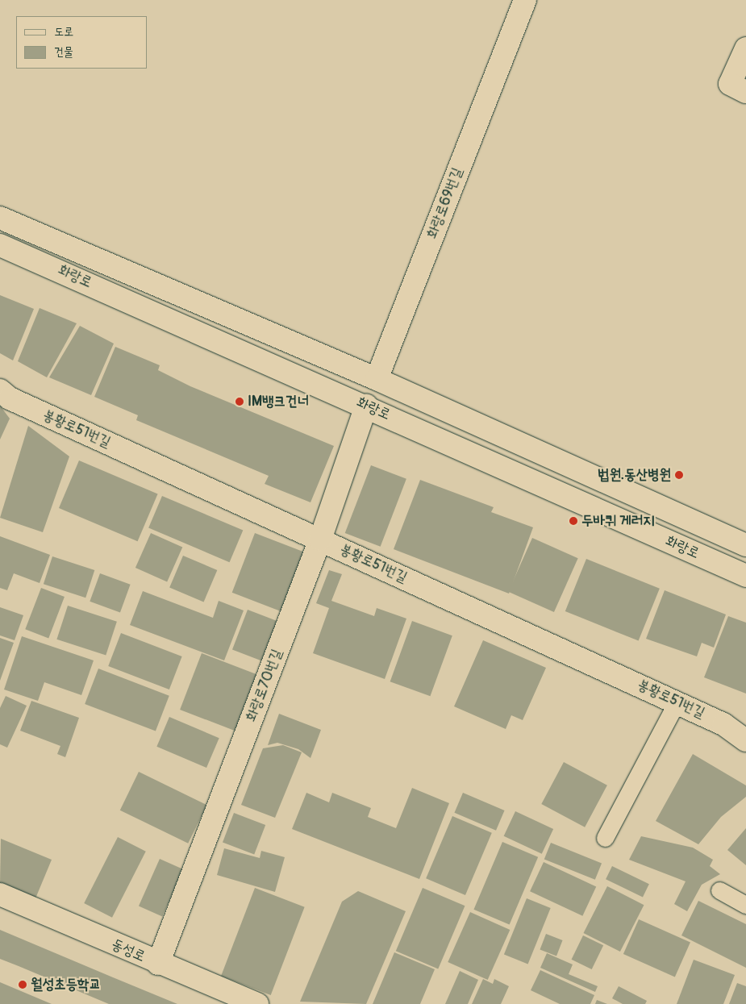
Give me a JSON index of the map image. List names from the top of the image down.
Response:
{
  "streets": {
    "street": [
      "화랑로69번길",
      "화랑로",
      "봉황로51번길",
      "화랑로70번길",
      "동성로"
    ]
  },
  "crossings": [
    ["화랑로69번길", "화랑로"],
    ["화랑로69번길", "화랑로70번길"],
    ["화랑로", "화랑로70번길"],
    ["봉황로51번길", "화랑로70번길"],
    ["화랑로70번길", "동성로"]
  ],
  "places": [
    "IM뱅크건너",
    "법원.동산병원",
    "두바퀴 게러지",
    "월성초등학교"
  ],
  "legend": ["도로", "건물"]
}
